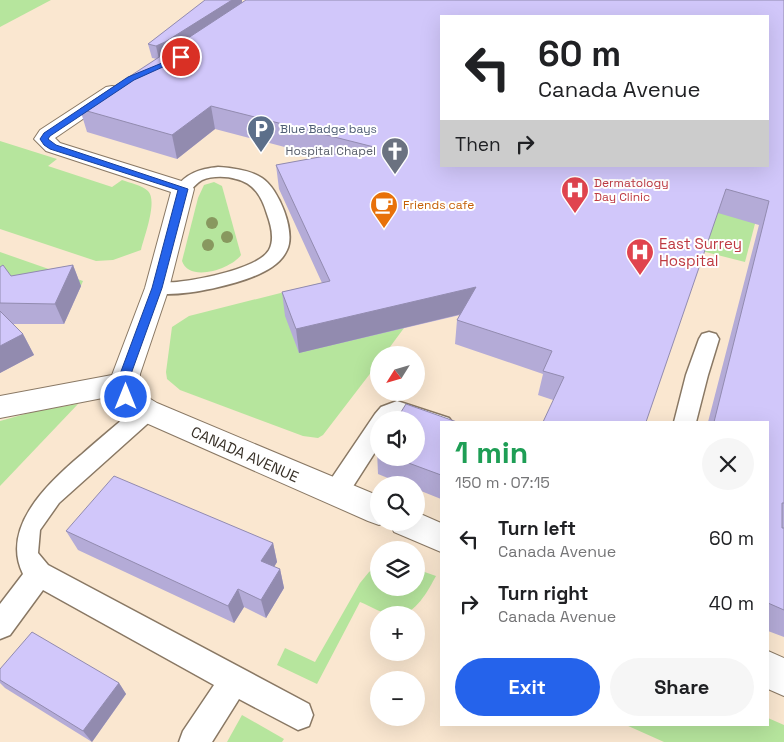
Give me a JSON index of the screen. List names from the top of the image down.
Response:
{
  "streets": {
    "street": ["CANADA AVENUE"]
  },
  "places": {
    "parking": ["Blue Badge bays"],
    "church": ["Hospital Chapel"],
    "hospital": ["Dermatology Day Clinic", "East Surrey Hospital"],
    "cafe": ["Friends cafe"]
  },
  "north": "bottom left",
  "page": {
    "turn": ["60 m", "Canada Avenue"],
    "then": "Then",
    "map_buttons": ["+", "−"],
    "heading": ["1 min", "150 m · 07:15"],
    "list": [
      {
        "name": "Turn left",
        "note": "Canada Avenue",
        "value": "60 m"
      },
      {
        "name": "Turn right",
        "note": "Canada Avenue",
        "value": "40 m"
      }
    ],
    "buttons": ["Exit", "Share"]
  }
}
